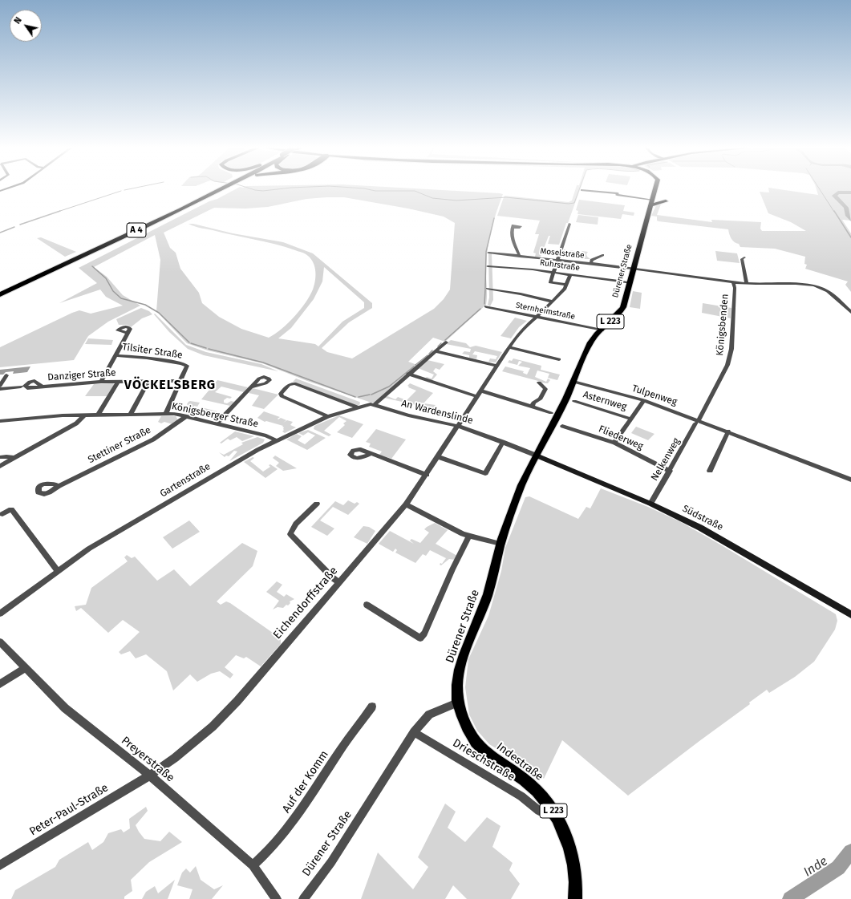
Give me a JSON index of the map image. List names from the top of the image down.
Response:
{
  "streets": {
    "highway": ["A 4"],
    "main road": [
      "Dürener Straße",
      "L 223",
      "Südstraße",
      "Indestraße"
    ],
    "street": [
      "Moselstraße",
      "Ruhrstraße",
      "Sternheimstraße",
      "Königsbenden",
      "Tilsiter Straße",
      "Danziger Straße",
      "Tulpenweg",
      "Asternweg",
      "An Wardenslinde",
      "Königsberger Straße",
      "Fliederweg",
      "Stettiner Straße",
      "Nelkenweg",
      "Gartenstraße",
      "Eichendorffstraße",
      "Preyerstraße",
      "Drieschstraße",
      "Auf der Komm",
      "Peter-Paul-Straße"
    ]
  },
  "crossings": [
    ["Moselstraße", "Dürener Straße"],
    ["Moselstraße", "Königsbenden"],
    ["Ruhrstraße", "Dürener Straße"],
    ["Ruhrstraße", "Eichendorffstraße"],
    ["Dürener Straße", "Sternheimstraße"],
    ["Dürener Straße", "Königsbenden"],
    ["Dürener Straße", "Tulpenweg"],
    ["Dürener Straße", "An Wardenslinde"],
    ["Dürener Straße", "Südstraße"],
    ["Dürener Straße", "Drieschstraße"],
    ["Dürener Straße", "Indestraße"],
    ["Sternheimstraße", "Eichendorffstraße"],
    ["Königsbenden", "Tulpenweg"],
    ["Königsbenden", "Nelkenweg"],
    ["Tilsiter Straße", "Danziger Straße"],
    ["Tulpenweg", "Nelkenweg"],
    ["An Wardenslinde", "Gartenstraße"],
    ["An Wardenslinde", "Südstraße"],
    ["An Wardenslinde", "Eichendorffstraße"],
    ["Königsberger Straße", "Stettiner Straße"],
    ["Königsberger Straße", "Gartenstraße"],
    ["Fliederweg", "Nelkenweg"],
    ["Nelkenweg", "Südstraße"],
    ["Eichendorffstraße", "Preyerstraße"],
    ["Eichendorffstraße", "Peter-Paul-Straße"],
    ["Preyerstraße", "Auf der Komm"],
    ["Preyerstraße", "Peter-Paul-Straße"]
  ],
  "districts": ["VÖCKELSBERG"],
  "water": ["Inde"],
  "north": "top left"
}
